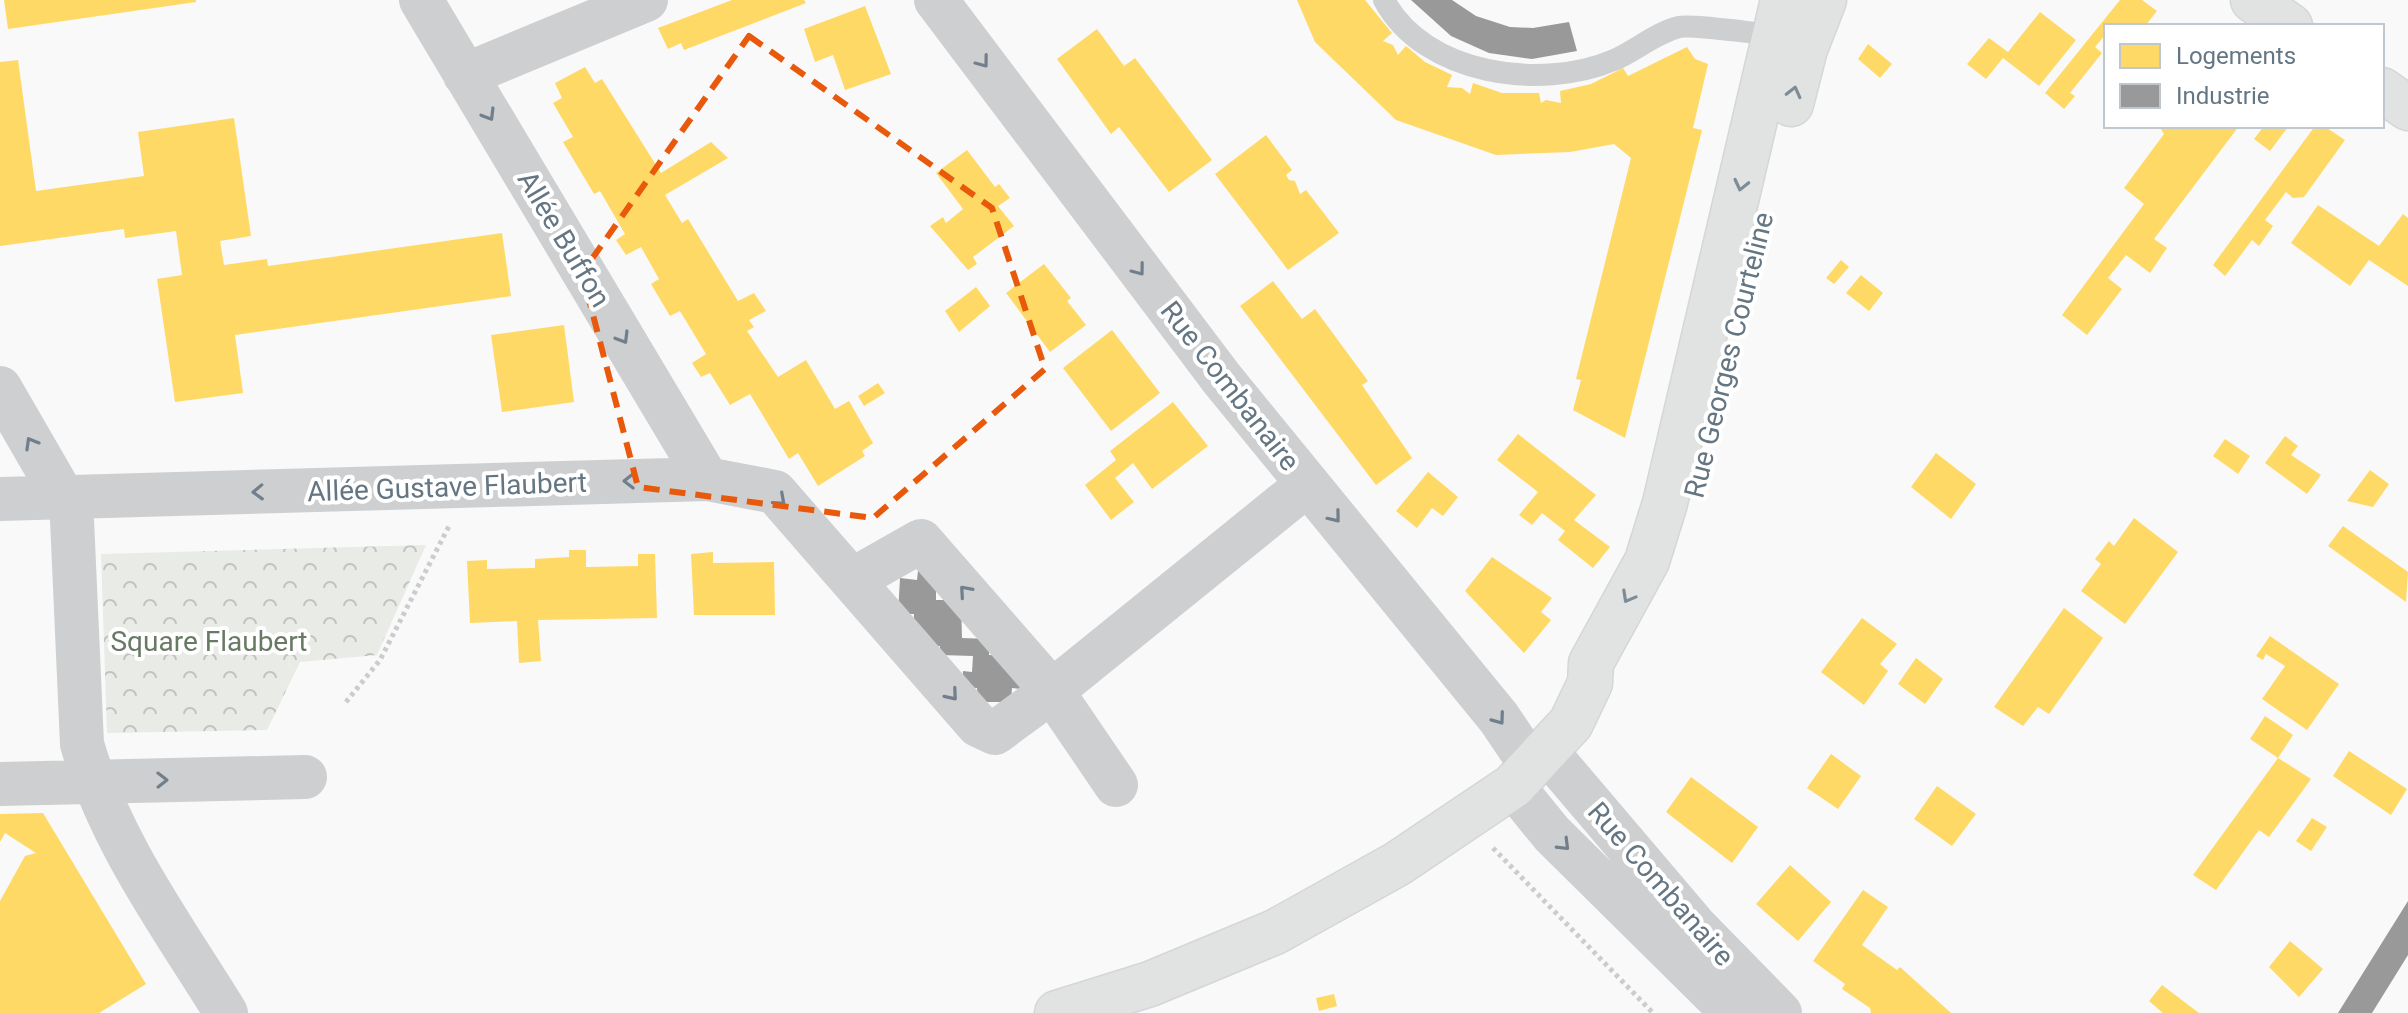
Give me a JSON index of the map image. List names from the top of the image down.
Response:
{
  "streets": {
    "street": [
      "Allée Buffon",
      "Rue Georges Courteline",
      "Rue Combanaire",
      "Allée Gustave Flaubert"
    ]
  },
  "crossings": [
    ["Allée Buffon", "Allée Gustave Flaubert"],
    ["Rue Georges Courteline", "Rue Combanaire"]
  ],
  "one_way": ["Allée Buffon"],
  "parks": ["Square Flaubert"],
  "legend": ["Logements", "Industrie"]
}
